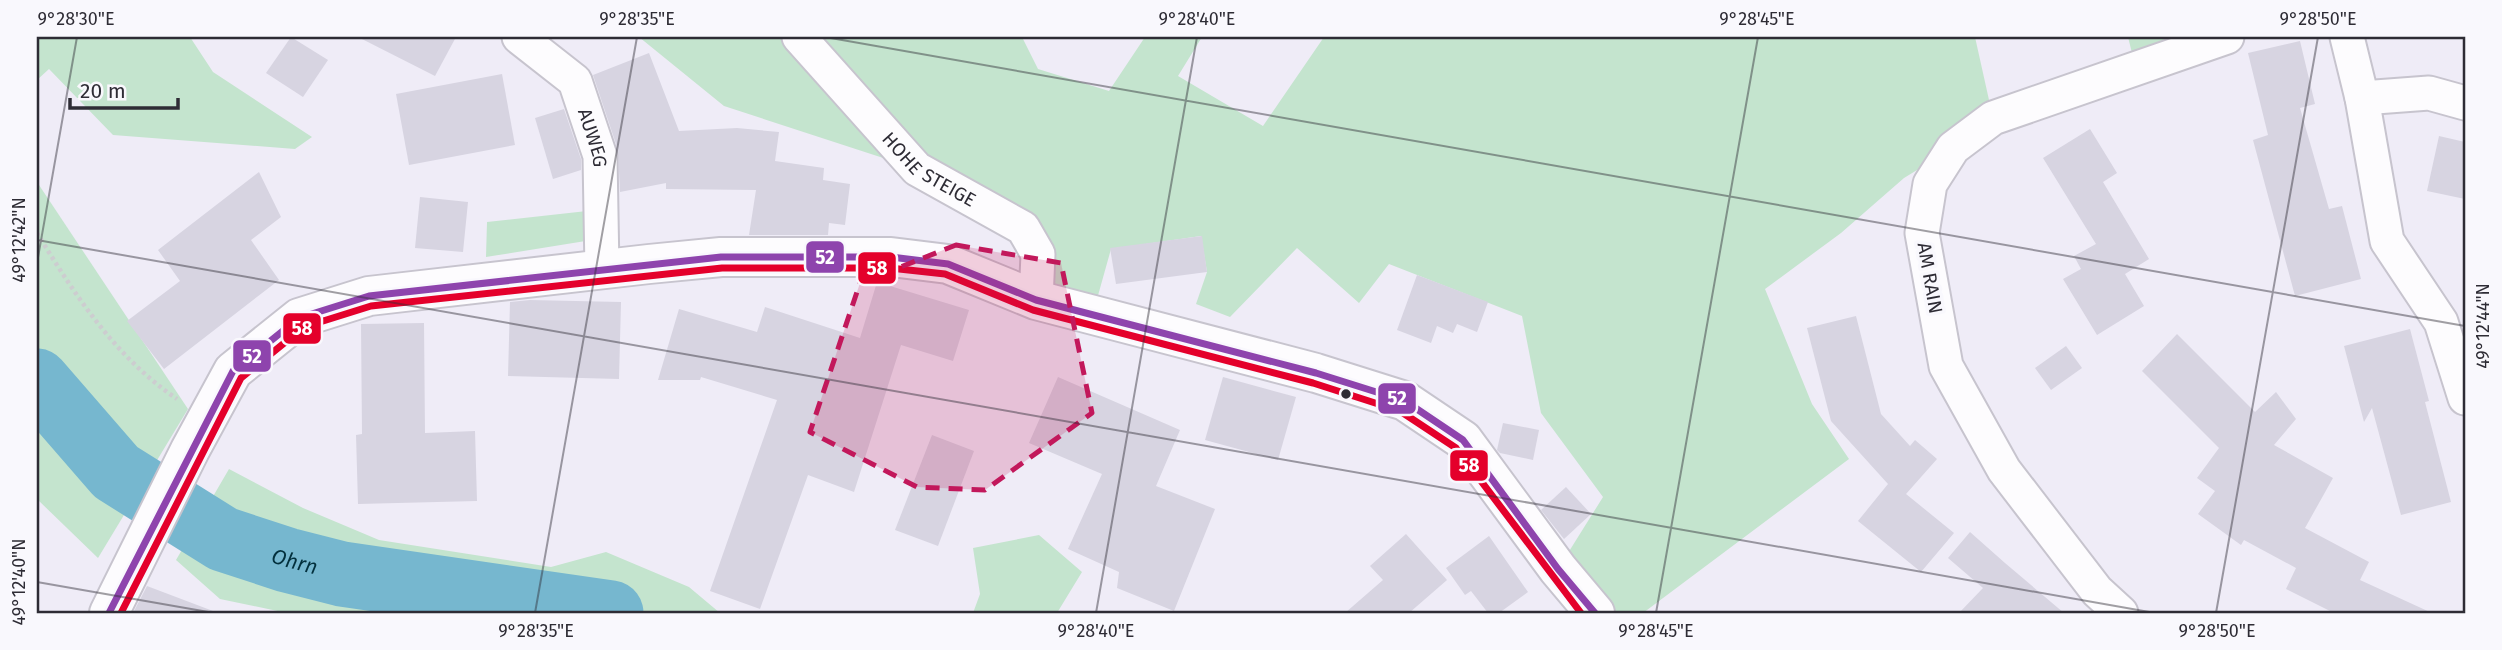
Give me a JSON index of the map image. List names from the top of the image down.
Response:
{
  "streets": {
    "street": ["AUWEG", "HOHE STEIGE", "AM RAIN"]
  },
  "water": ["Ohrn"],
  "lines": ["transit line 52", "transit line 58"],
  "scale_bar": "20 m",
  "coordinates": [
    "9°28'30\"E",
    "9°28'35\"E",
    "9°28'40\"E",
    "9°28'45\"E",
    "9°28'50\"E",
    "49°12'42\"N",
    "49°12'44\"N",
    "49°12'40\"N"
  ]
}
